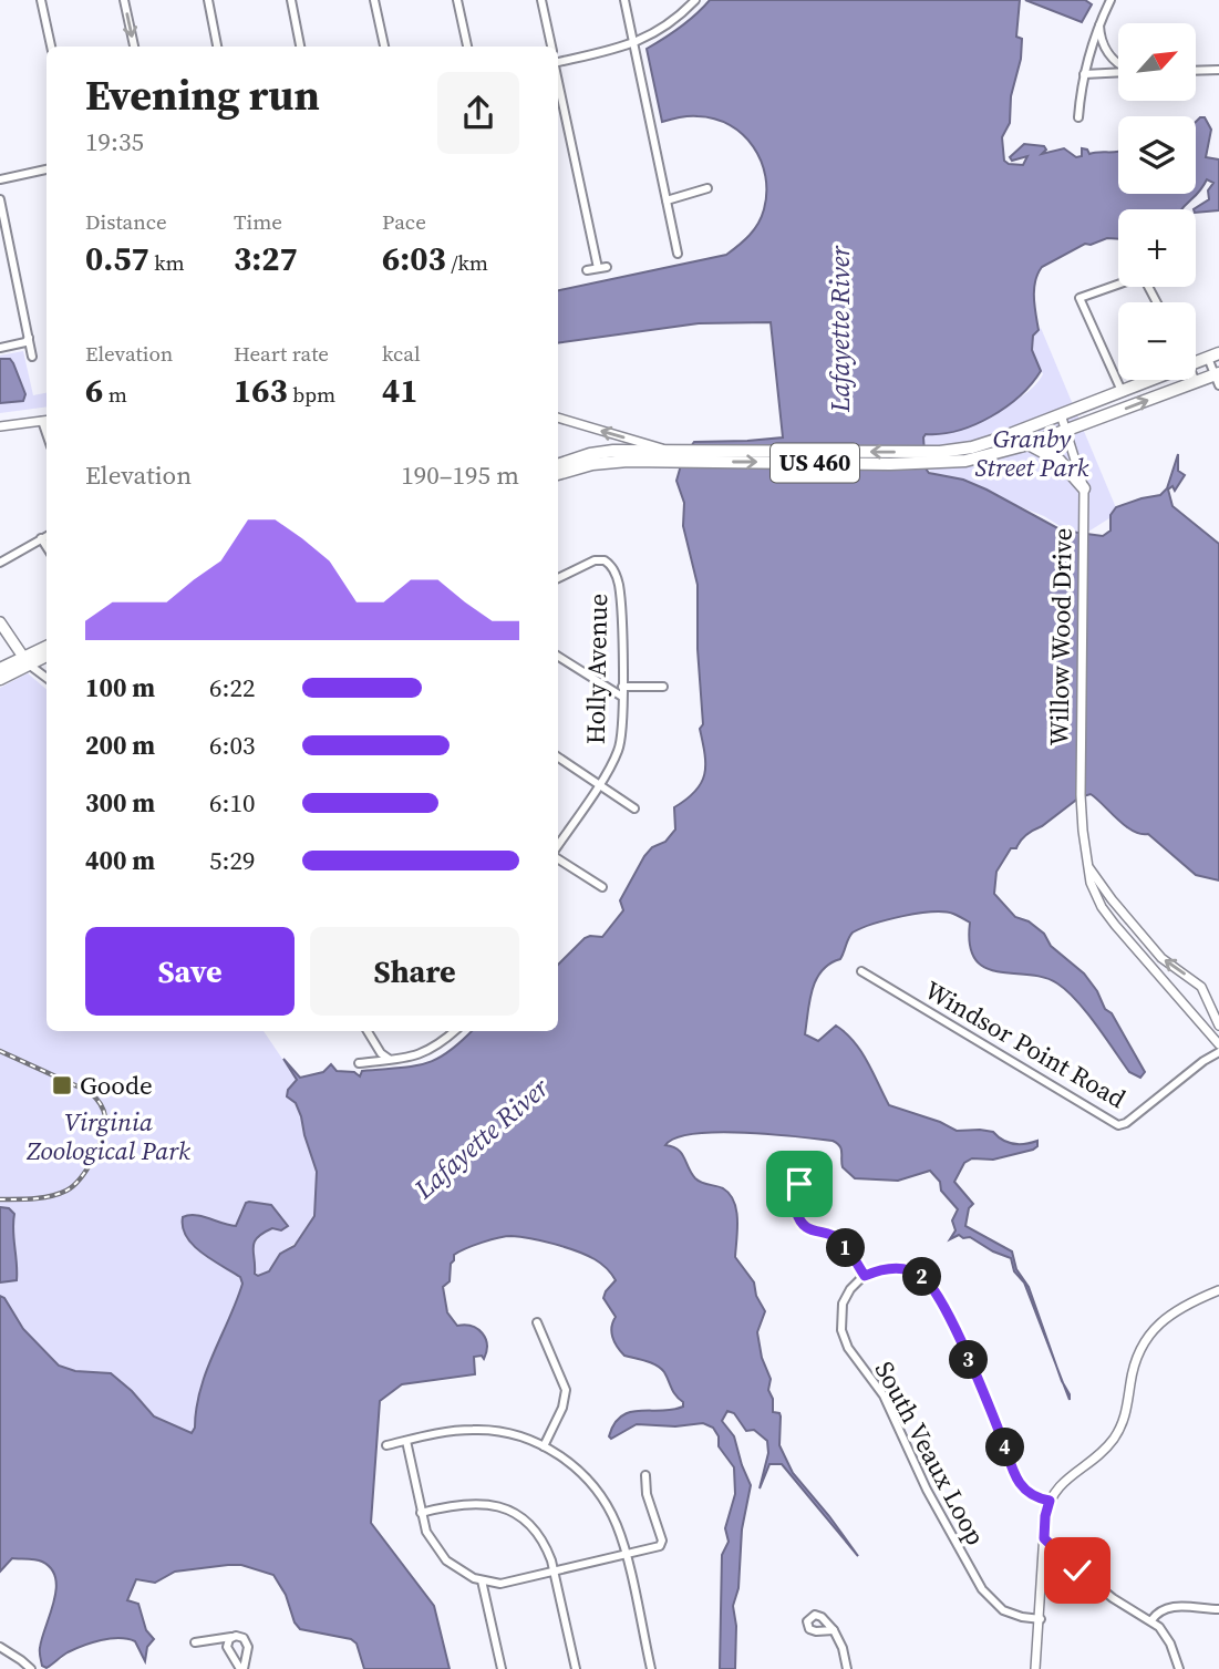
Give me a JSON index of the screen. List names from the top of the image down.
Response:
{
  "streets": {
    "main road": ["US 460"],
    "street": [
      "Willow Wood Drive",
      "Holly Avenue",
      "Windsor Point Road",
      "South Veaux Loop"
    ]
  },
  "crossings": [
    ["US 460", "Willow Wood Drive"]
  ],
  "water": ["Lafayette River"],
  "parks": ["Granby Street Park", "Virginia Zoological Park"],
  "places": {
    "transit": ["Goode"]
  },
  "north": "top right",
  "page": {
    "map_buttons": ["+", "−"],
    "heading": ["Evening run", "19:35"],
    "stats": [
      ["Distance", "0.57 km"],
      ["Time", "3:27"],
      ["Pace", "6:03 /km"],
      ["Elevation", "6 m"],
      ["Heart rate", "163 bpm"],
      ["kcal", "41"]
    ],
    "chart": ["Elevation", "190–195 m"],
    "list": [
      {
        "name": "100 m",
        "note": "6:22"
      },
      {
        "name": "200 m",
        "note": "6:03"
      },
      {
        "name": "300 m",
        "note": "6:10"
      },
      {
        "name": "400 m",
        "note": "5:29"
      }
    ],
    "buttons": ["Save", "Share"],
    "pins": [
      "1",
      "2",
      "3",
      "4"
    ]
  }
}
